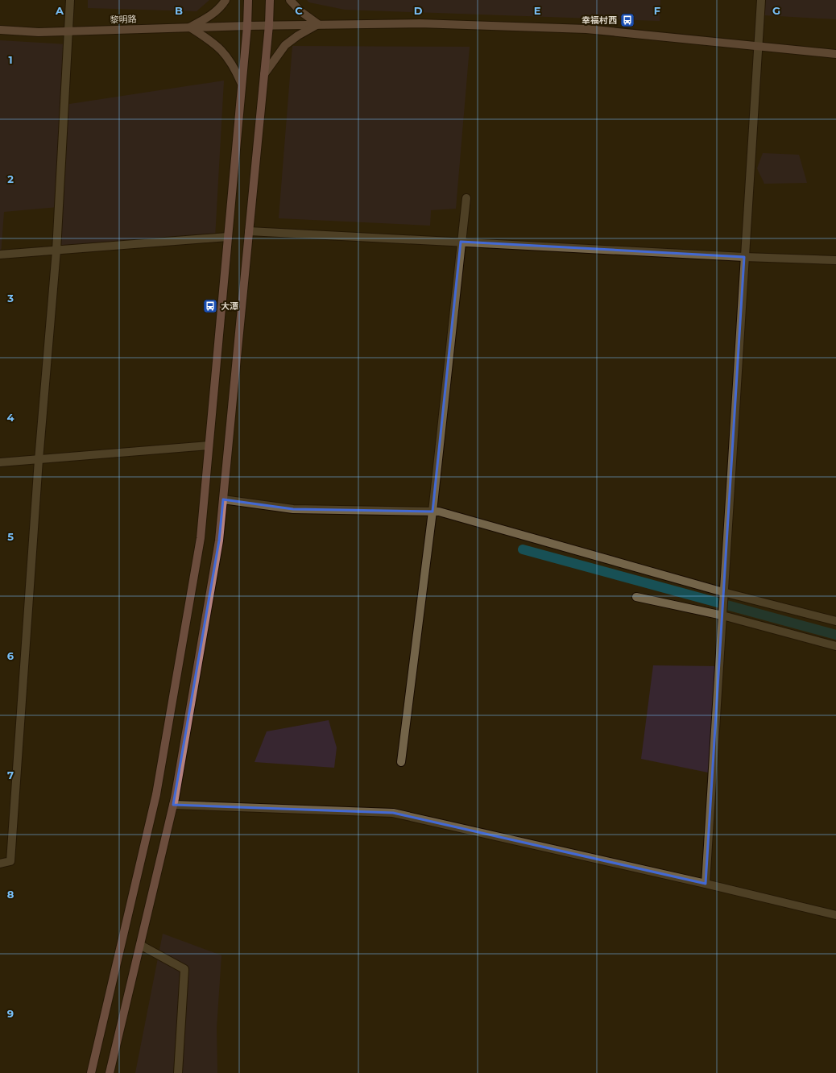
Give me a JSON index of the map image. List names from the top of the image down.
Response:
{
  "streets": {
    "main road": ["黎明路"]
  },
  "places": {
    "bus stop": ["幸福村西", "大潭"]
  },
  "grid": {
    "columns": [
      "A",
      "B",
      "C",
      "D",
      "E",
      "F",
      "G"
    ],
    "rows": [
      "1",
      "2",
      "3",
      "4",
      "5",
      "6",
      "7",
      "8",
      "9"
    ]
  }
}
